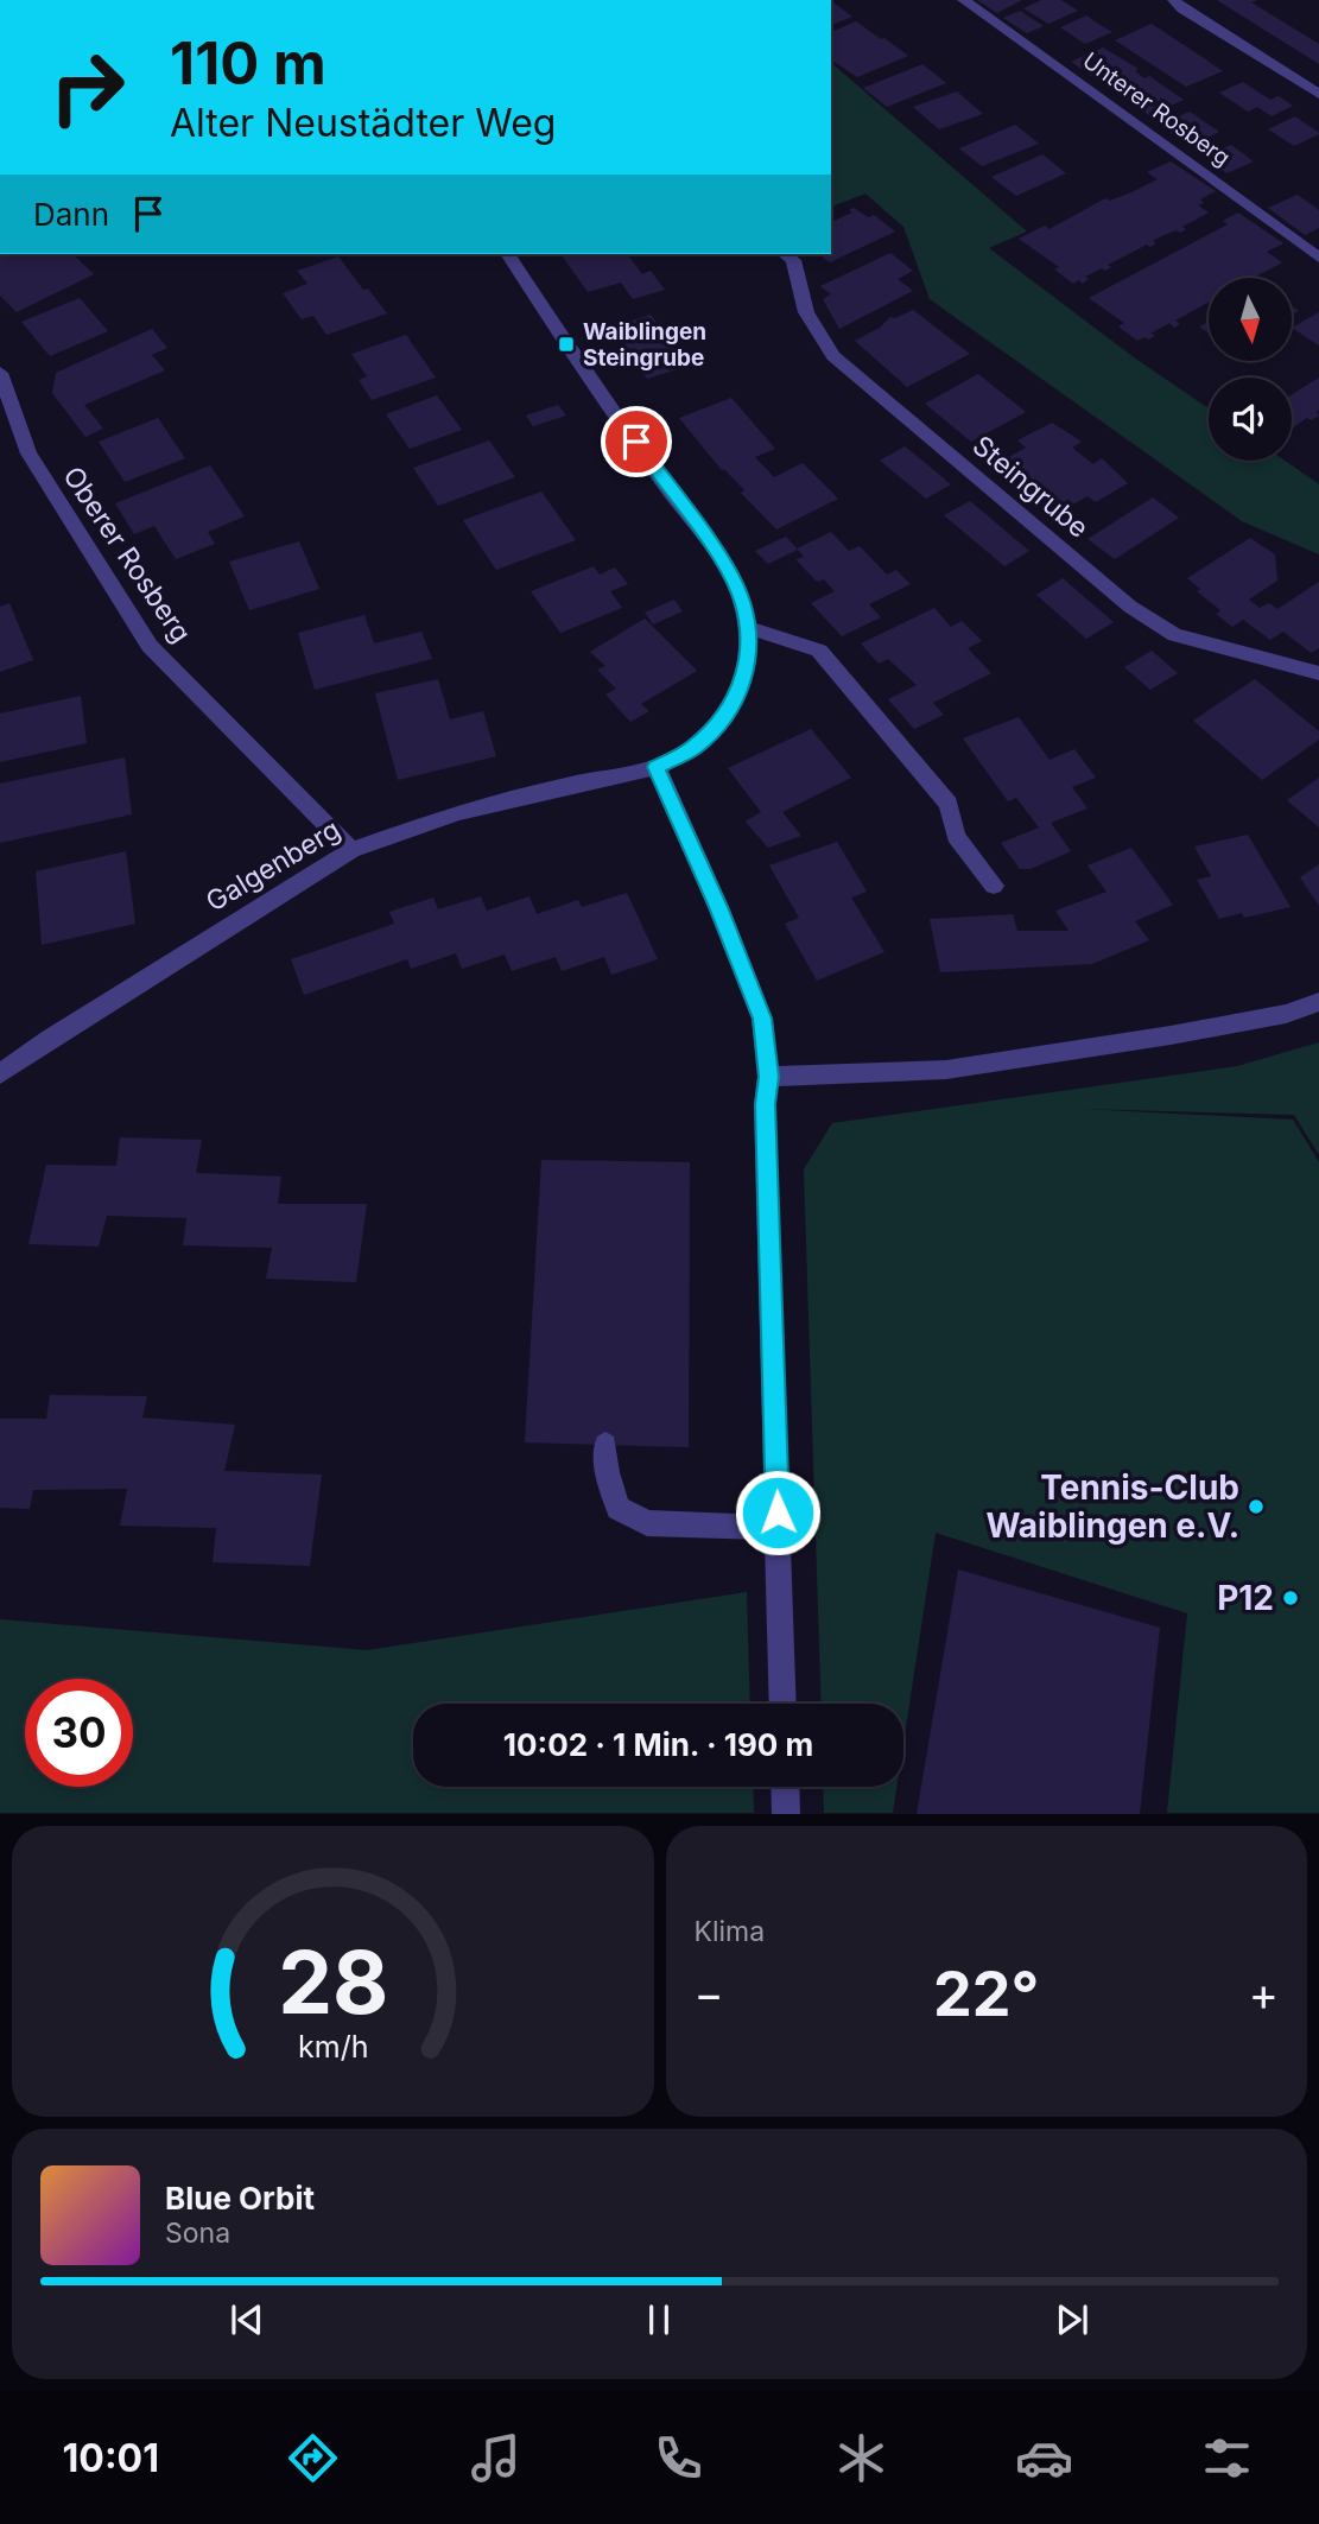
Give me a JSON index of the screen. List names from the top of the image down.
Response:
{
  "streets": {
    "street": [
      "Unterer Rosberg",
      "Steingrube",
      "Oberer Rosberg",
      "Galgenberg"
    ]
  },
  "crossings": [
    ["Oberer Rosberg", "Galgenberg"]
  ],
  "places": {
    "transit": ["Waiblingen Steingrube"],
    "other": ["Tennis-Club Waiblingen e.V.", "P12"]
  },
  "north": "bottom",
  "page": {
    "turn": ["110 m", "Alter Neustädter Weg"],
    "then": "Dann",
    "limit": "30",
    "trip": "10:02 · 1 Min. · 190 m",
    "tile": "Klima",
    "heat": ["−", "22°", "+"],
    "song": ["Blue Orbit", "Sona"],
    "tabs": "10:01",
    "gauge": ["28", "km/h"]
  }
}
